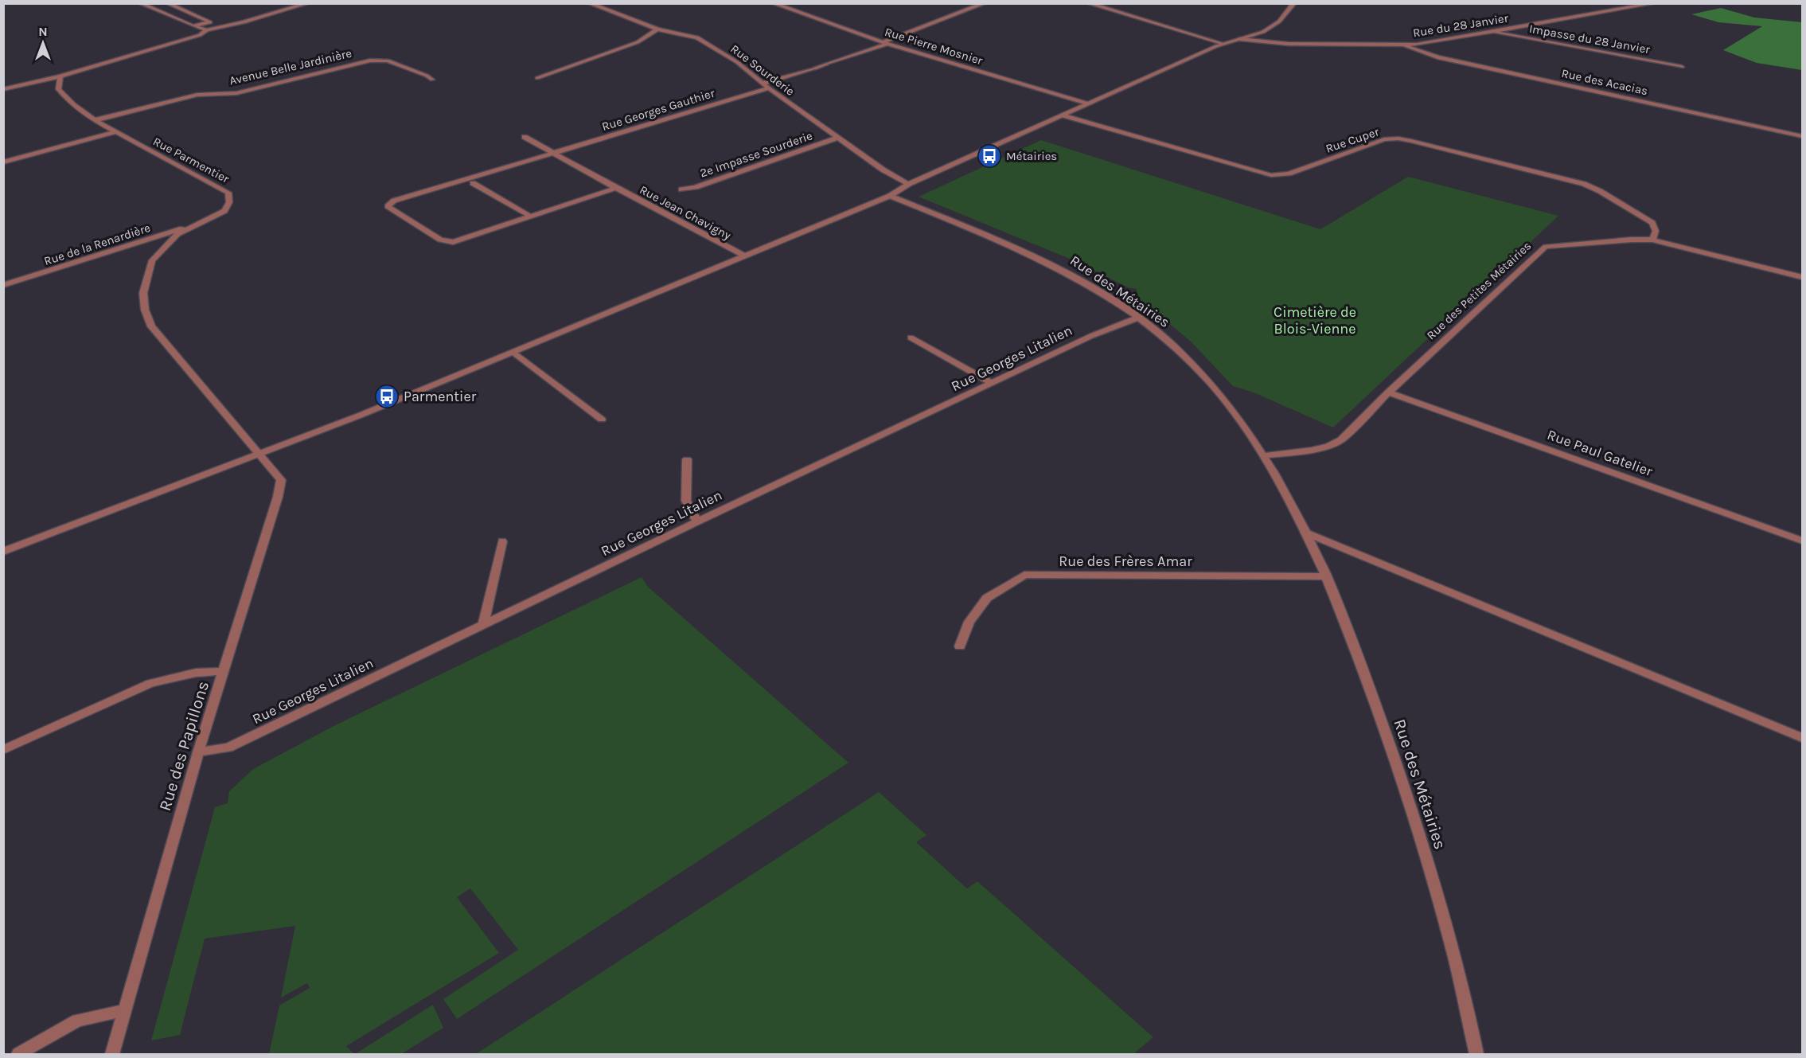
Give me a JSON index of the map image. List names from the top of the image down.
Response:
{
  "streets": {
    "street": [
      "Rue du 28 Janvier",
      "Impasse du 28 Janvier",
      "Rue Pierre Mosnier",
      "Avenue Belle Jardinière",
      "Rue Sourderie",
      "Rue des Acacias",
      "Rue Georges Gauthier",
      "Rue Cuper",
      "2e Impasse Sourderie",
      "Rue Parmentier",
      "Rue Jean Chavigny",
      "Rue de la Renardière",
      "Rue des Petites Métairies",
      "Rue des Métairies",
      "Rue Georges Litalien",
      "Rue Paul Gatelier",
      "Rue des Frères Amar",
      "Rue des Papillons"
    ]
  },
  "crossings": [
    ["Rue du 28 Janvier", "Impasse du 28 Janvier"],
    ["Rue du 28 Janvier", "Rue des Acacias"],
    ["Avenue Belle Jardinière", "Rue Parmentier"],
    ["Rue Sourderie", "Rue Georges Gauthier"],
    ["Rue Sourderie", "2e Impasse Sourderie"],
    ["Rue Georges Gauthier", "Rue Jean Chavigny"],
    ["Rue Cuper", "Rue des Petites Métairies"],
    ["Rue Parmentier", "Rue de la Renardière"],
    ["Rue Parmentier", "Rue des Papillons"],
    ["Rue des Petites Métairies", "Rue des Métairies"],
    ["Rue des Petites Métairies", "Rue Paul Gatelier"],
    ["Rue des Métairies", "Rue Georges Litalien"],
    ["Rue des Métairies", "Rue des Frères Amar"],
    ["Rue Georges Litalien", "Rue des Papillons"]
  ],
  "parks": ["Cimetière de Blois-Vienne"],
  "places": {
    "bus stop": ["Métairies", "Parmentier"]
  },
  "north": "top"
}
